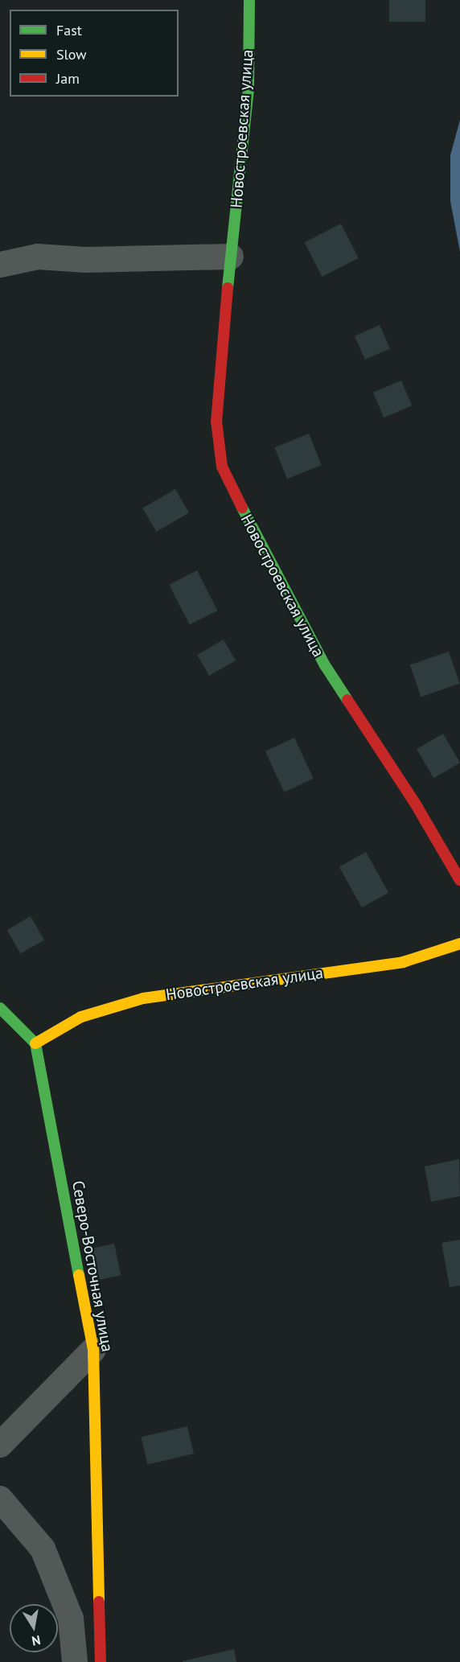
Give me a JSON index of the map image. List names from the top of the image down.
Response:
{
  "streets": {
    "street": ["Новостроевская улица", "Северо-Восточная улица"]
  },
  "crossings": [
    ["Новостроевская улица", "Северо-Восточная улица"]
  ],
  "legend": ["Fast", "Slow", "Jam"],
  "north": "bottom"
}
